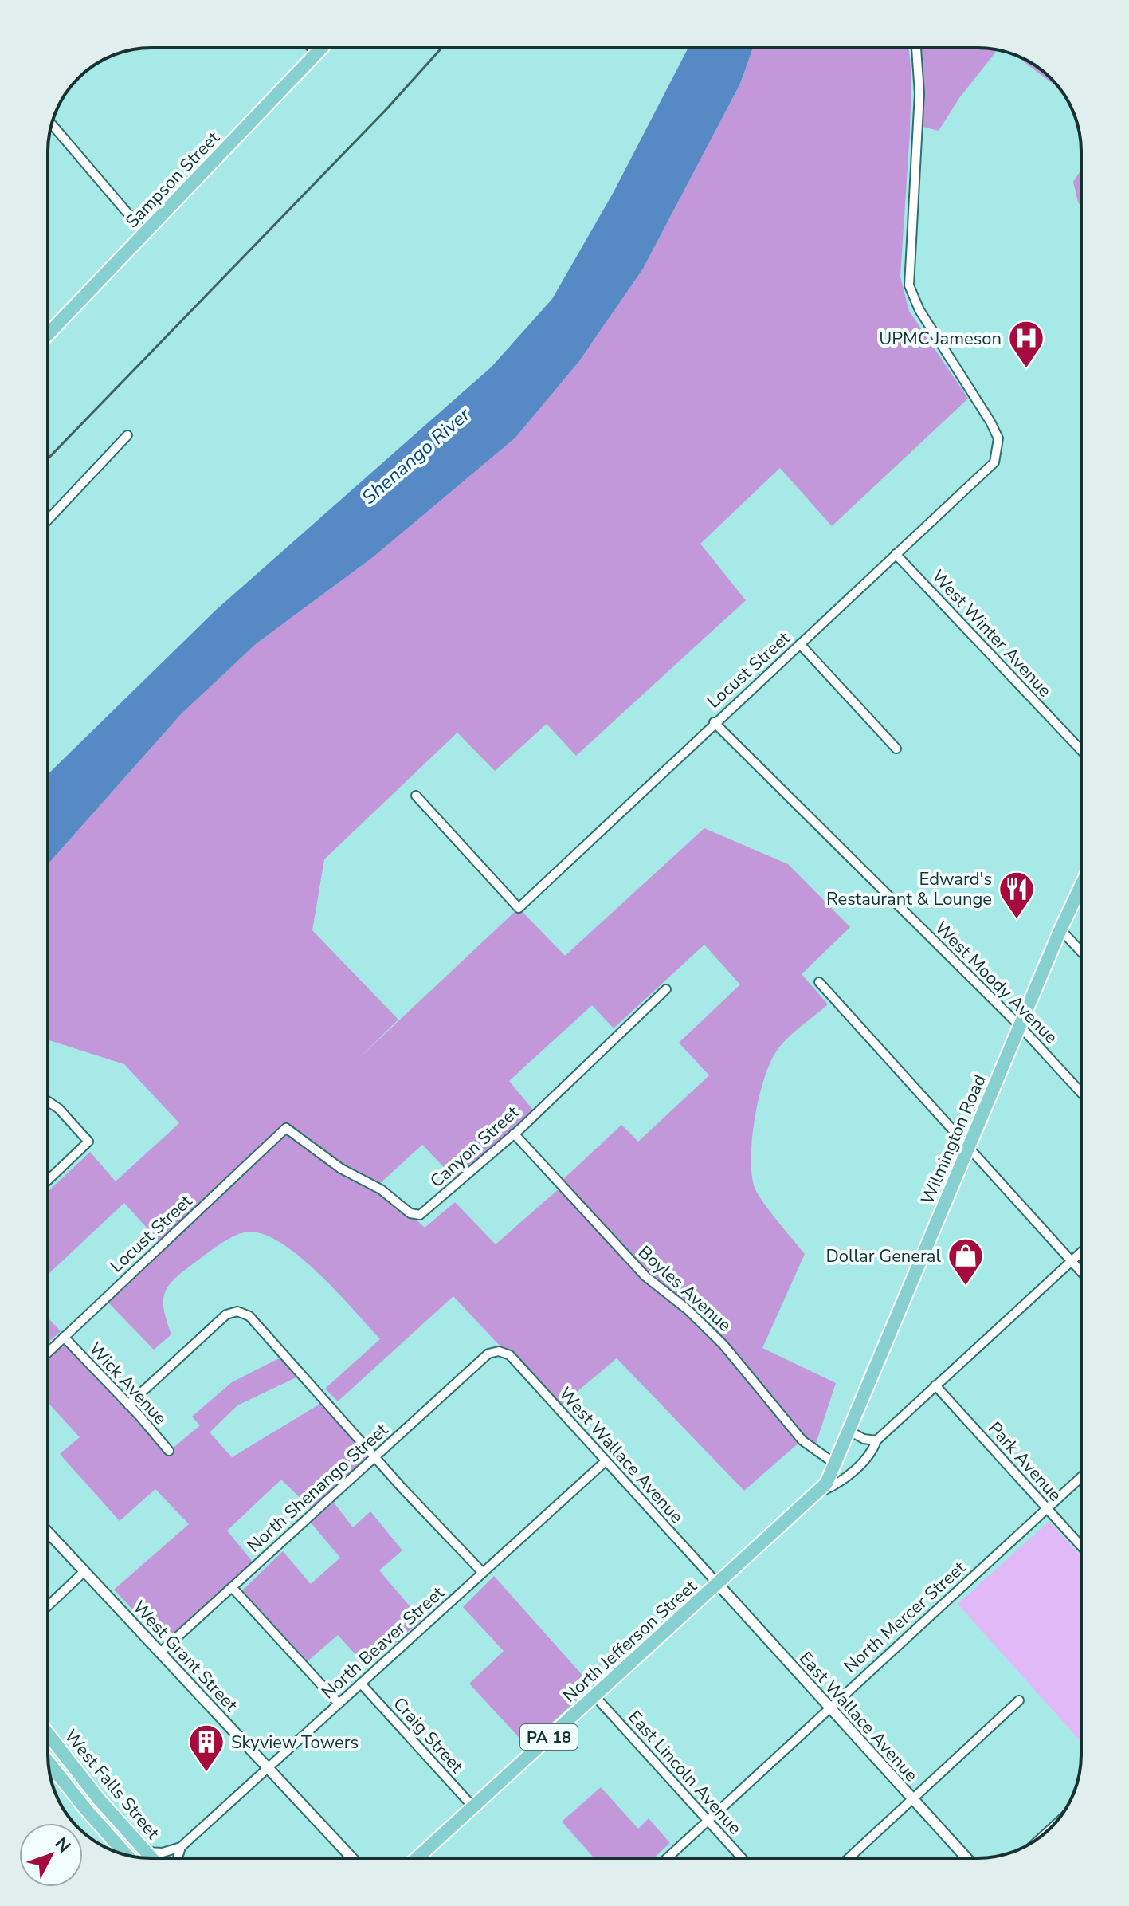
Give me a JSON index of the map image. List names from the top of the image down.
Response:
{
  "streets": {
    "main road": [
      "Sampson Street",
      "Wilmington Road",
      "North Jefferson Street",
      "PA 18",
      "West Falls Street"
    ],
    "street": [
      "West Winter Avenue",
      "Locust Street",
      "West Moody Avenue",
      "Canyon Street",
      "Boyles Avenue",
      "Wick Avenue",
      "West Wallace Avenue",
      "Park Avenue",
      "North Shenango Street",
      "North Mercer Street",
      "North Beaver Street",
      "West Grant Street",
      "East Wallace Avenue",
      "Craig Street",
      "East Lincoln Avenue"
    ]
  },
  "crossings": [
    ["West Winter Avenue", "Locust Street"],
    ["Locust Street", "West Moody Avenue"],
    ["Locust Street", "Canyon Street"],
    ["Locust Street", "Wick Avenue"],
    ["West Moody Avenue", "Wilmington Road"],
    ["Wilmington Road", "PA 18"],
    ["Canyon Street", "Boyles Avenue"],
    ["Boyles Avenue", "PA 18"],
    ["West Wallace Avenue", "North Shenango Street"],
    ["West Wallace Avenue", "North Jefferson Street"],
    ["West Wallace Avenue", "North Beaver Street"],
    ["West Wallace Avenue", "East Wallace Avenue"],
    ["Park Avenue", "North Mercer Street"],
    ["Park Avenue", "North Jefferson Street"],
    ["North Shenango Street", "West Grant Street"],
    ["North Mercer Street", "East Wallace Avenue"],
    ["North Mercer Street", "East Lincoln Avenue"],
    ["North Jefferson Street", "East Wallace Avenue"],
    ["North Jefferson Street", "Craig Street"],
    ["North Jefferson Street", "PA 18"],
    ["North Jefferson Street", "East Lincoln Avenue"],
    ["North Beaver Street", "West Grant Street"],
    ["North Beaver Street", "Craig Street"]
  ],
  "water": ["Shenango River"],
  "places": {
    "hospital": ["UPMC Jameson"],
    "restaurant": ["Edward's Restaurant & Lounge"],
    "shop": ["Dollar General"],
    "building": ["Skyview Towers"]
  },
  "north": "top right"
}
